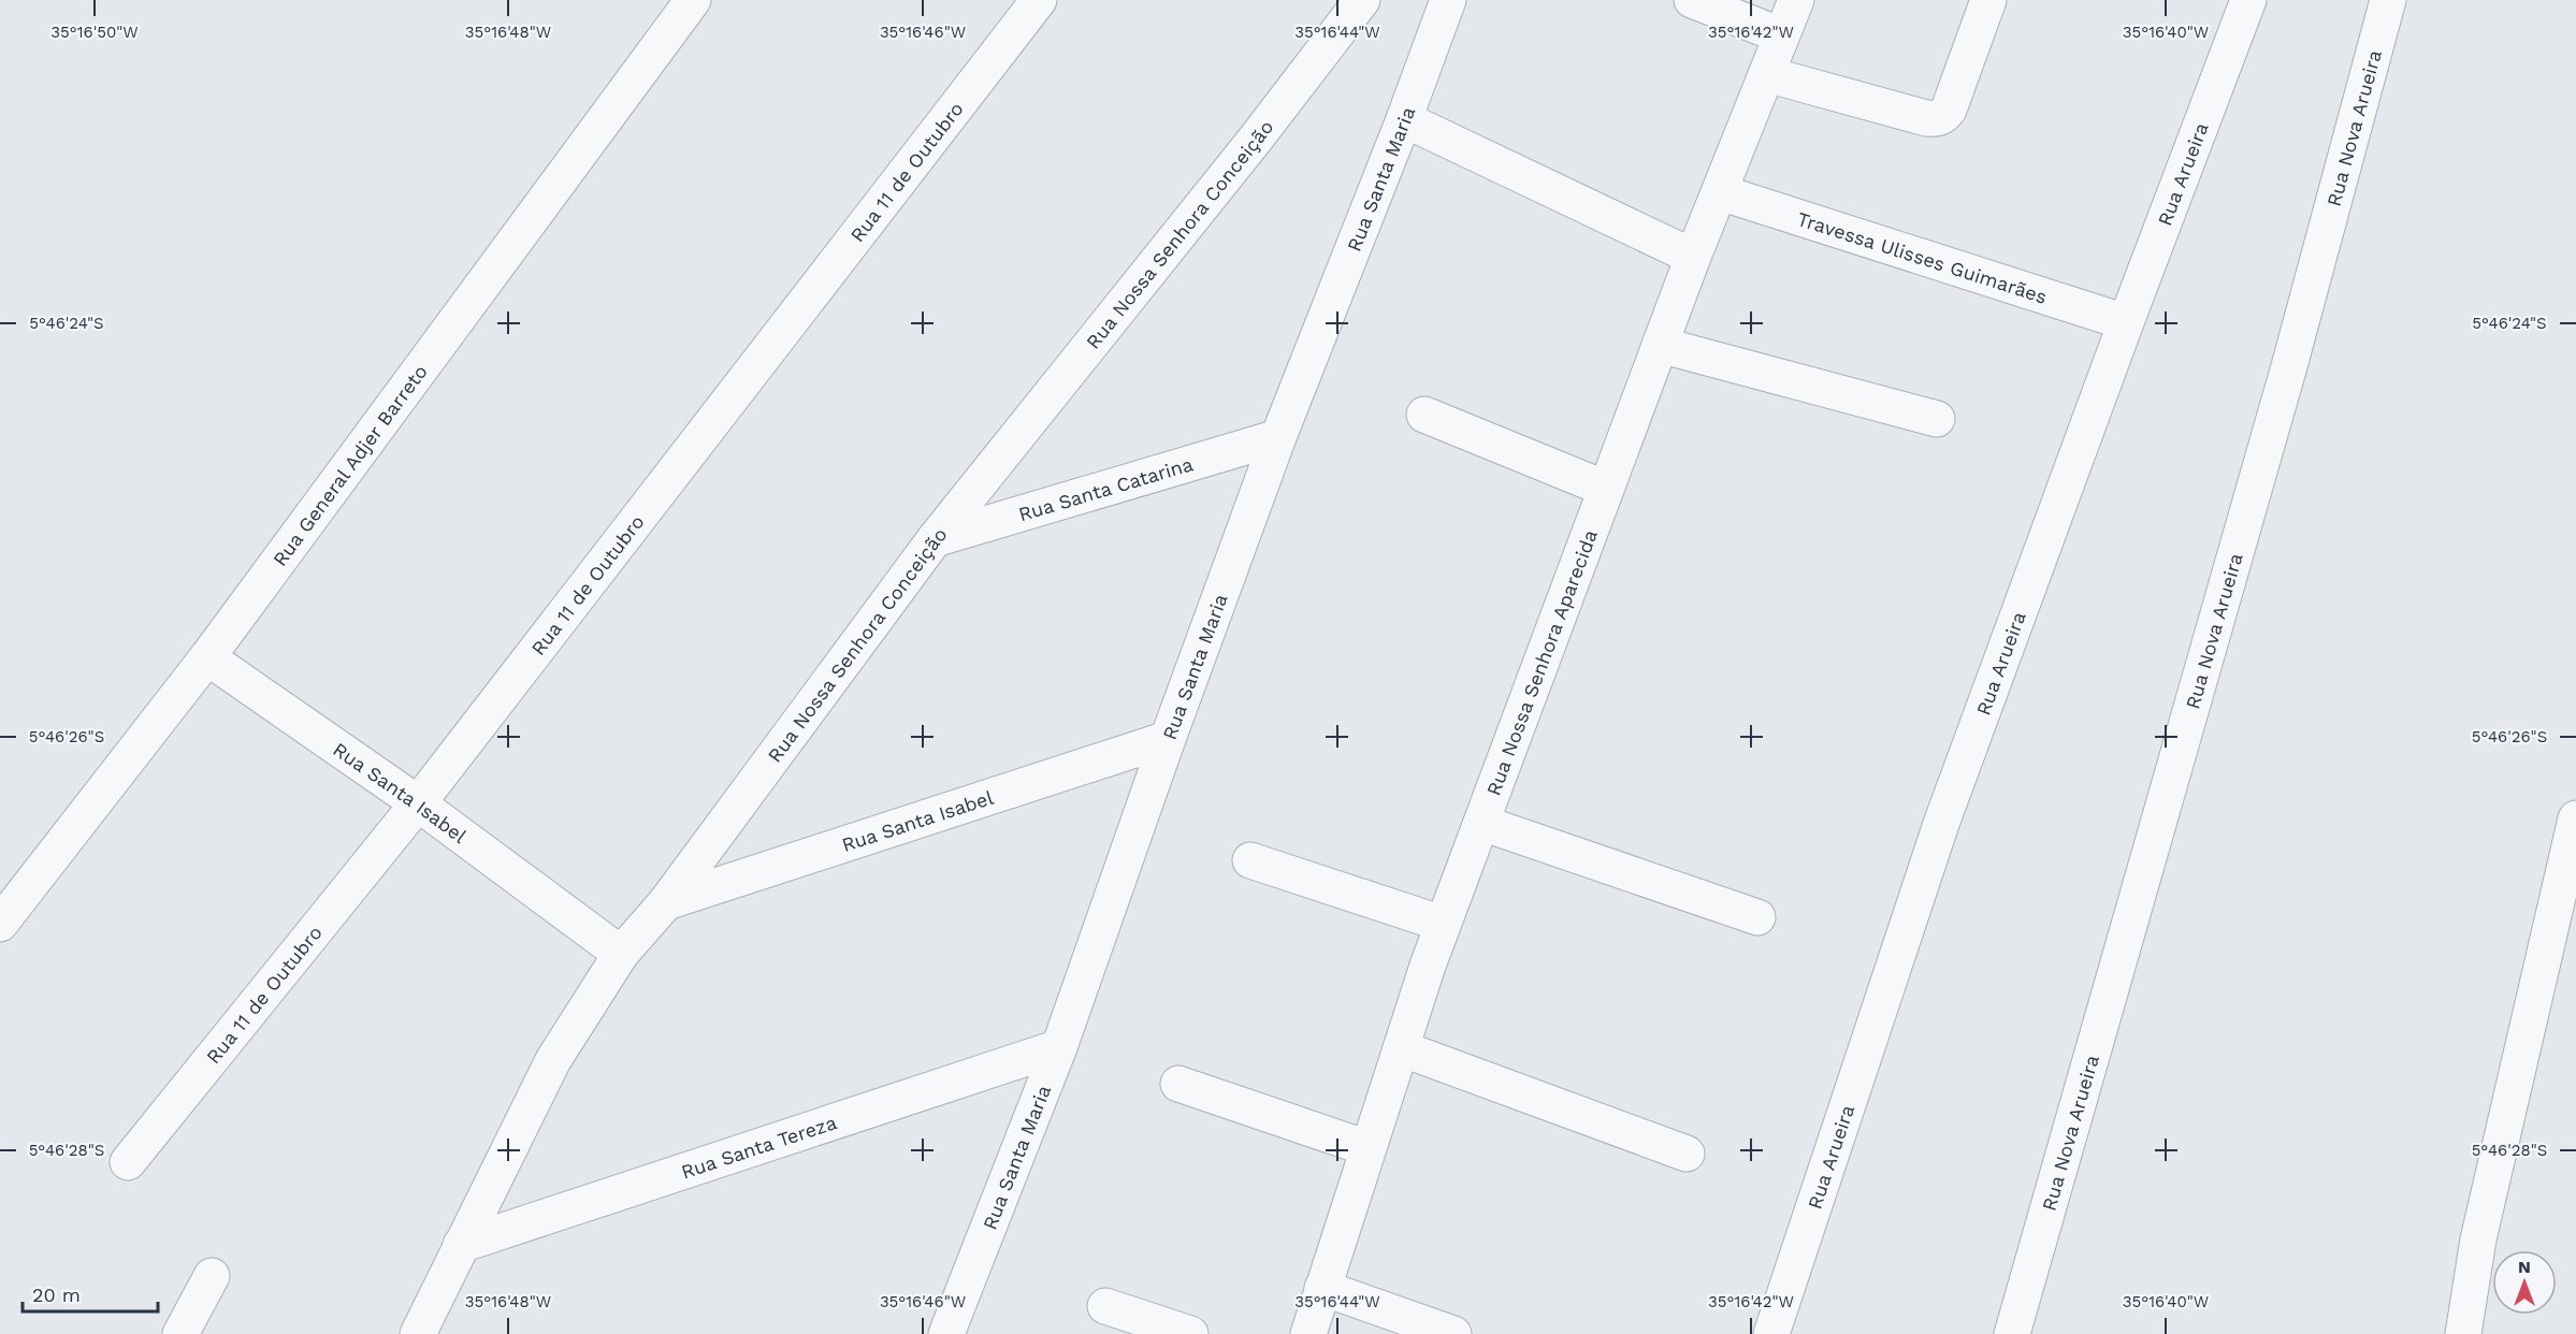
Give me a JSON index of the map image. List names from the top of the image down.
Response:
{
  "streets": {
    "street": [
      "Rua Nova Arueira",
      "Rua 11 de Outubro",
      "Rua Arueira",
      "Rua Santa Maria",
      "Rua Nossa Senhora Conceição",
      "Travessa Ulisses Guimarães",
      "Rua General Adjer Barreto",
      "Rua Santa Catarina",
      "Rua Nossa Senhora Aparecida",
      "Rua Santa Isabel",
      "Rua Santa Tereza"
    ]
  },
  "crossings": [
    ["Rua 11 de Outubro", "Rua Santa Isabel"],
    ["Rua Arueira", "Travessa Ulisses Guimarães"],
    ["Rua Santa Maria", "Rua Santa Catarina"],
    ["Rua Santa Maria", "Rua Santa Isabel"],
    ["Rua Santa Maria", "Rua Santa Tereza"],
    ["Rua Nossa Senhora Conceição", "Rua Santa Catarina"],
    ["Rua Nossa Senhora Conceição", "Rua Santa Isabel"],
    ["Rua Nossa Senhora Conceição", "Rua Santa Tereza"],
    ["Travessa Ulisses Guimarães", "Rua Nossa Senhora Aparecida"],
    ["Rua General Adjer Barreto", "Rua Santa Isabel"]
  ],
  "scale_bar": "20 m",
  "north": "top",
  "coordinates": [
    "35°16'50\"W",
    "35°16'48\"W",
    "35°16'46\"W",
    "35°16'44\"W",
    "35°16'42\"W",
    "35°16'40\"W",
    "5°46'24\"S",
    "5°46'26\"S",
    "5°46'28\"S"
  ]
}
